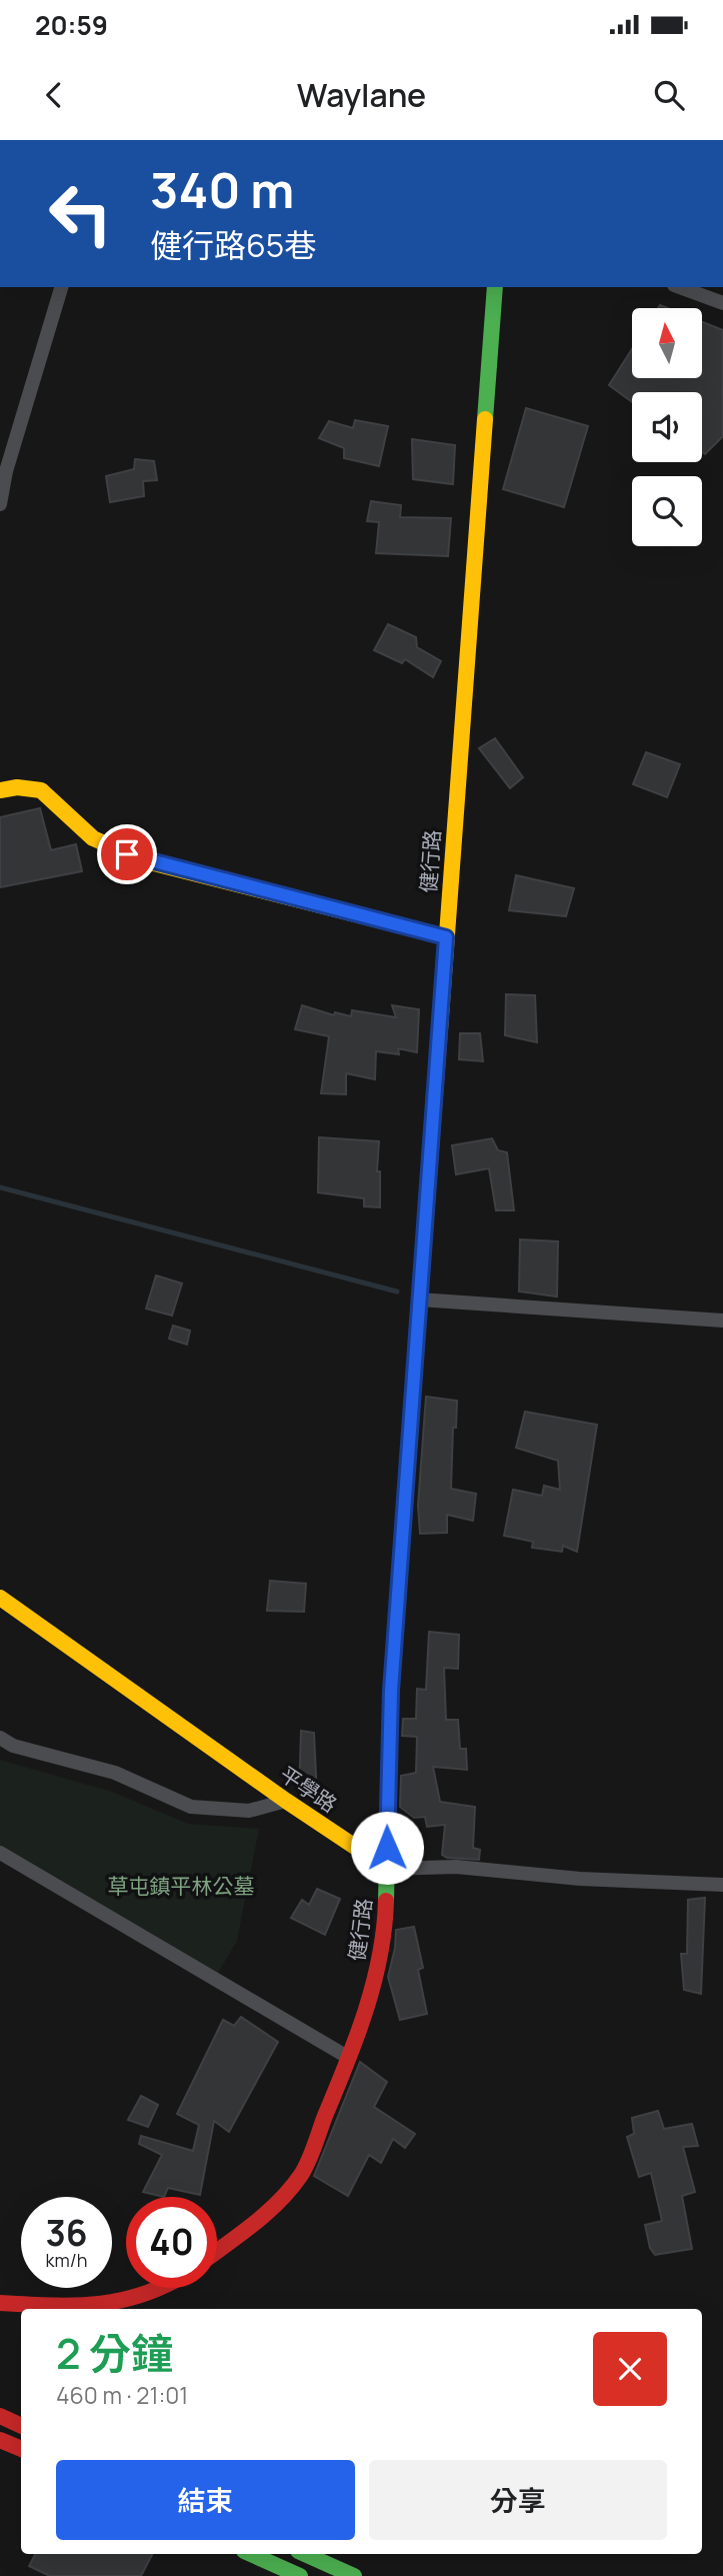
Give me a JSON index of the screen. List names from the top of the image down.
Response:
{
  "streets": {
    "street": ["健行路", "平學路"]
  },
  "crossings": [
    ["健行路", "平學路"]
  ],
  "parks": ["草屯鎮平林公墓"],
  "north": "top",
  "page": {
    "status": "20:59",
    "header": "Waylane",
    "turn": ["340 m", "健行路65巷"],
    "speed": "36 km/h",
    "limit": "40",
    "heading": ["2 分鐘", "460 m · 21:01"],
    "buttons": ["結束", "分享"]
  }
}
